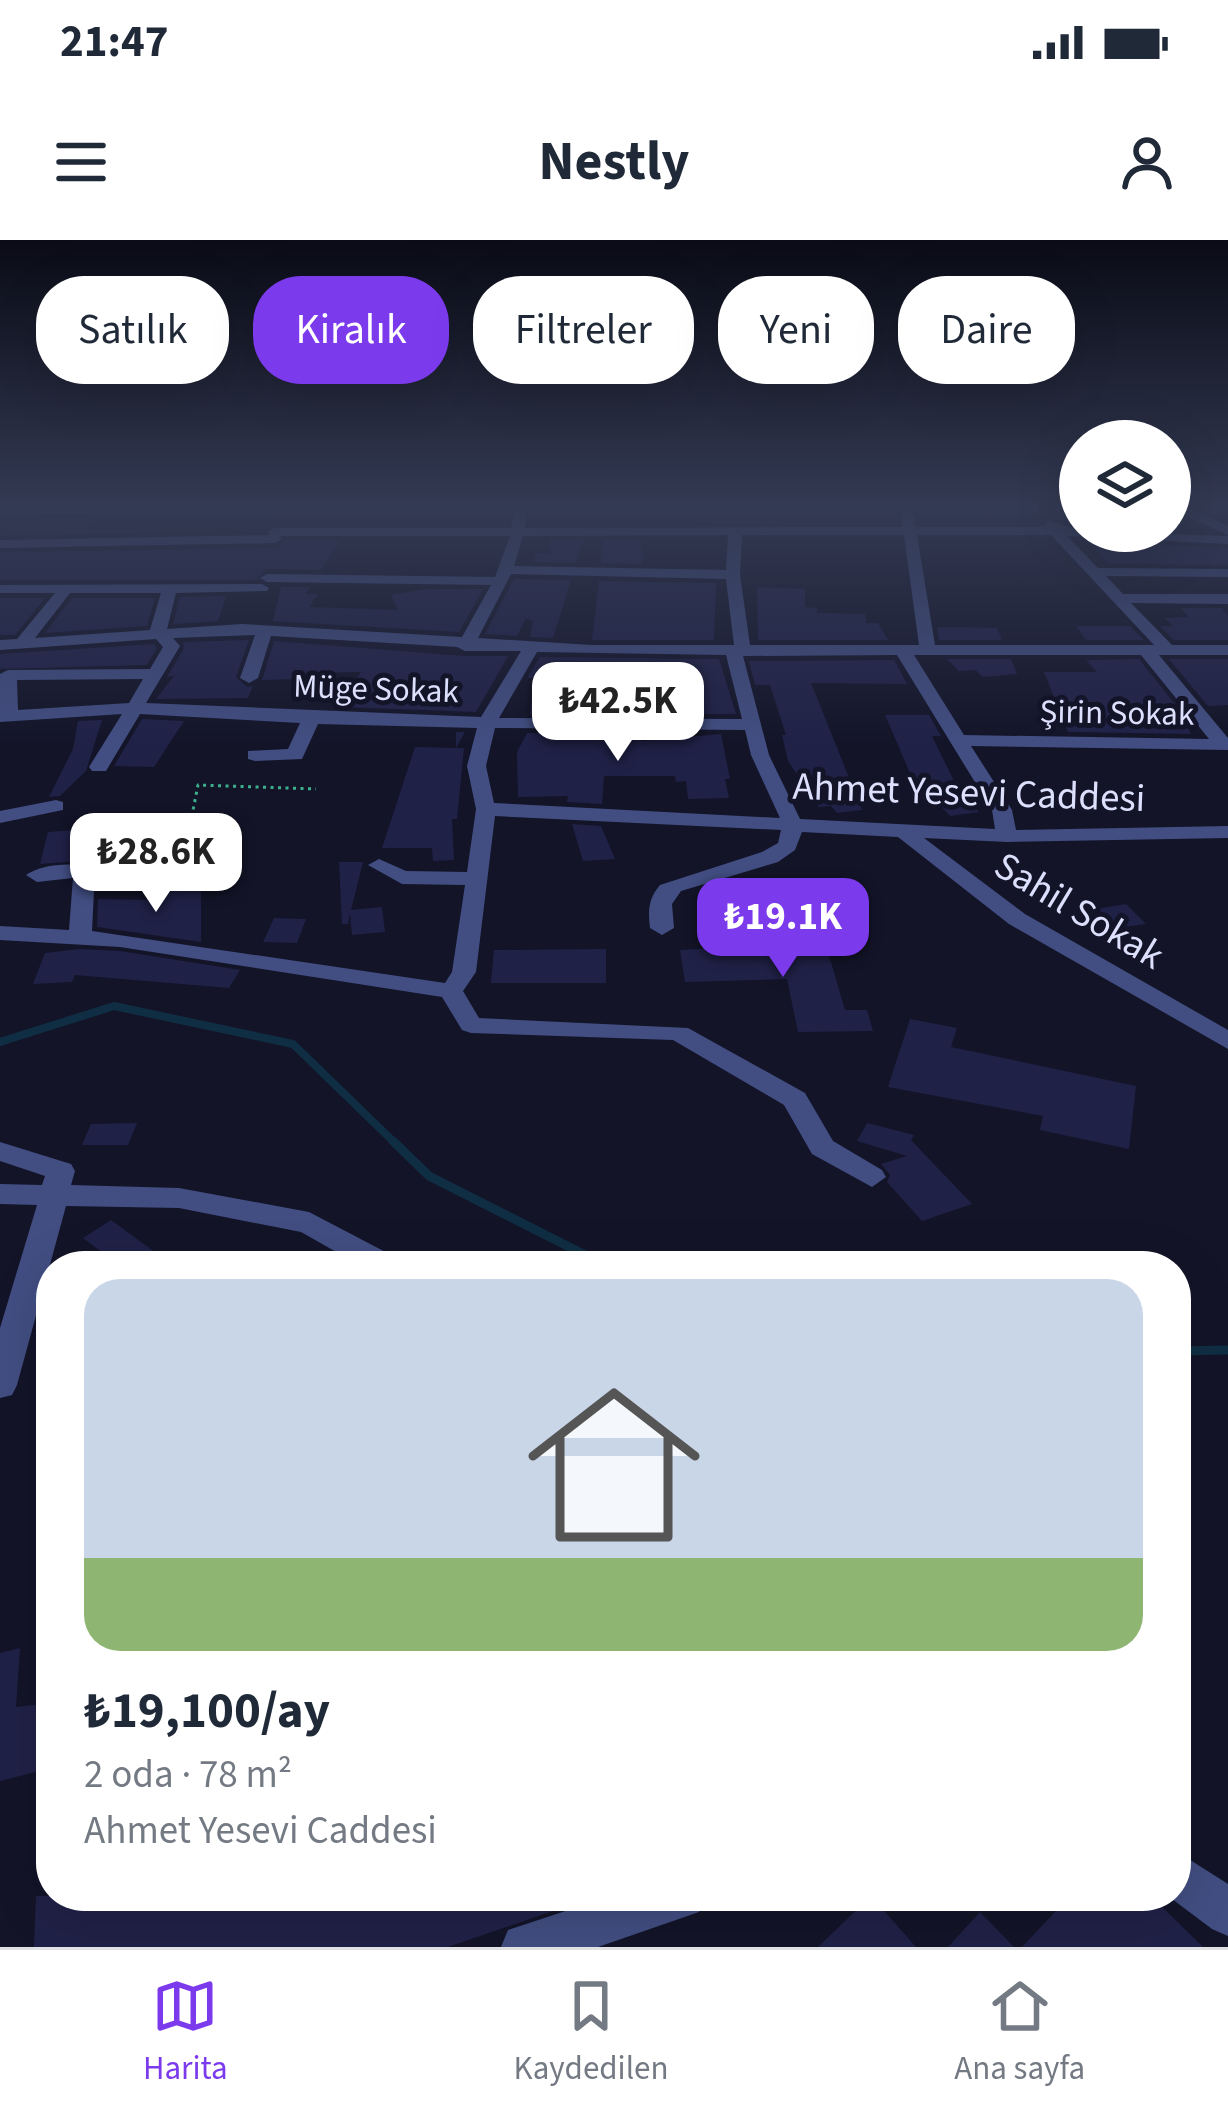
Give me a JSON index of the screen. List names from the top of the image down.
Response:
{
  "streets": {
    "street": [
      "Müge Sokak",
      "Şirin Sokak",
      "Ahmet Yesevi Caddesi",
      "Sahil Sokak"
    ]
  },
  "crossings": [
    ["Ahmet Yesevi Caddesi", "Sahil Sokak"]
  ],
  "page": {
    "status": "21:47",
    "header": "Nestly",
    "chip": [
      "Satılık",
      "Kiralık",
      "Filtreler",
      "Yeni",
      "Daire"
    ],
    "price": ["₺42.5K", "₺28.6K", "₺19.1K"],
    "list": [
      {
        "name": "₺19,100/ay",
        "note": "2 oda · 78 m² · Ahmet Yesevi Caddesi"
      }
    ],
    "tabs": ["Harita", "Kaydedilen", "Ana sayfa"]
  }
}
